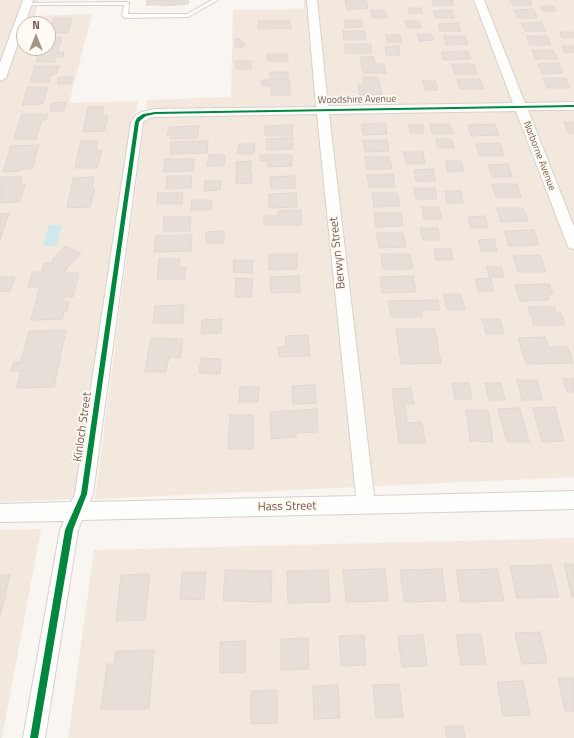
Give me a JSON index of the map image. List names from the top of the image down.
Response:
{
  "streets": {
    "street": [
      "Woodshire Avenue",
      "Norborne Avenue",
      "Berwyn Street",
      "Kinloch Street",
      "Hass Street"
    ]
  },
  "crossings": [
    ["Woodshire Avenue", "Norborne Avenue"],
    ["Woodshire Avenue", "Berwyn Street"],
    ["Woodshire Avenue", "Kinloch Street"],
    ["Berwyn Street", "Hass Street"],
    ["Kinloch Street", "Hass Street"]
  ],
  "north": "top"
}
